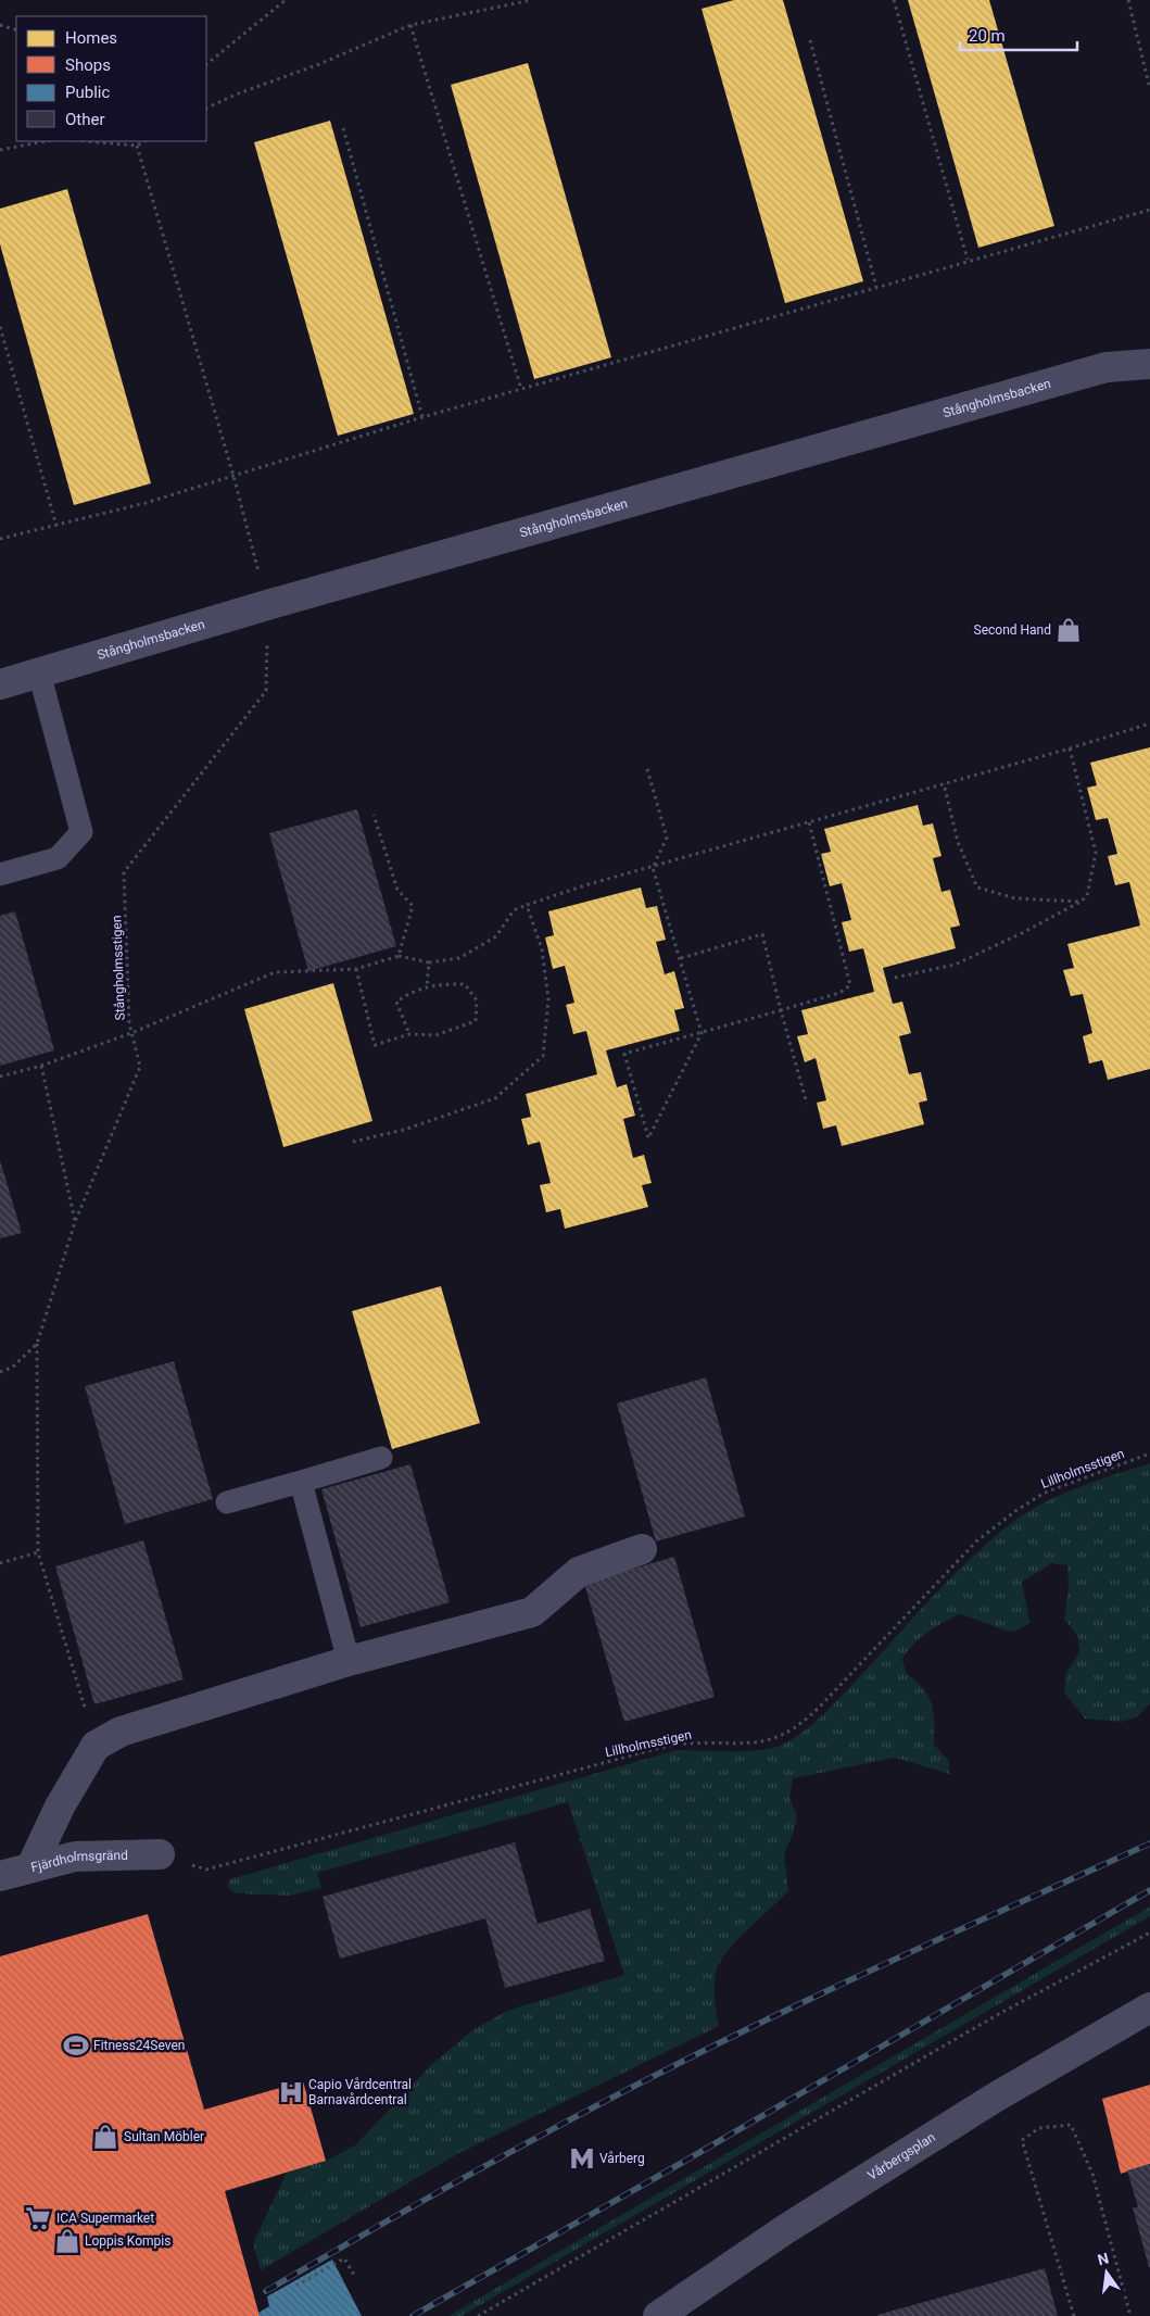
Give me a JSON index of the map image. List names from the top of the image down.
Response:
{
  "streets": {
    "street": ["Stångholmsbacken", "Fjärdholmsgränd", "Vårbergsplan"],
    "path": ["Stångholmsstigen", "Lillholmsstigen"]
  },
  "crossings": [
    ["Stångholmsbacken", "Stångholmsstigen"],
    ["Lillholmsstigen", "Fjärdholmsgränd"]
  ],
  "places": {
    "shop": ["Second Hand", "Sultan Möbler", "Loppis Kompis"],
    "sports": ["Fitness24Seven"],
    "hospital": ["Capio Vårdcentral Barnavårdcentral"],
    "metro station": ["Vårberg"],
    "supermarket": ["ICA Supermarket"]
  },
  "legend": [
    "Homes",
    "Shops",
    "Public",
    "Other"
  ],
  "scale_bar": "20 m",
  "north": "top"
}
